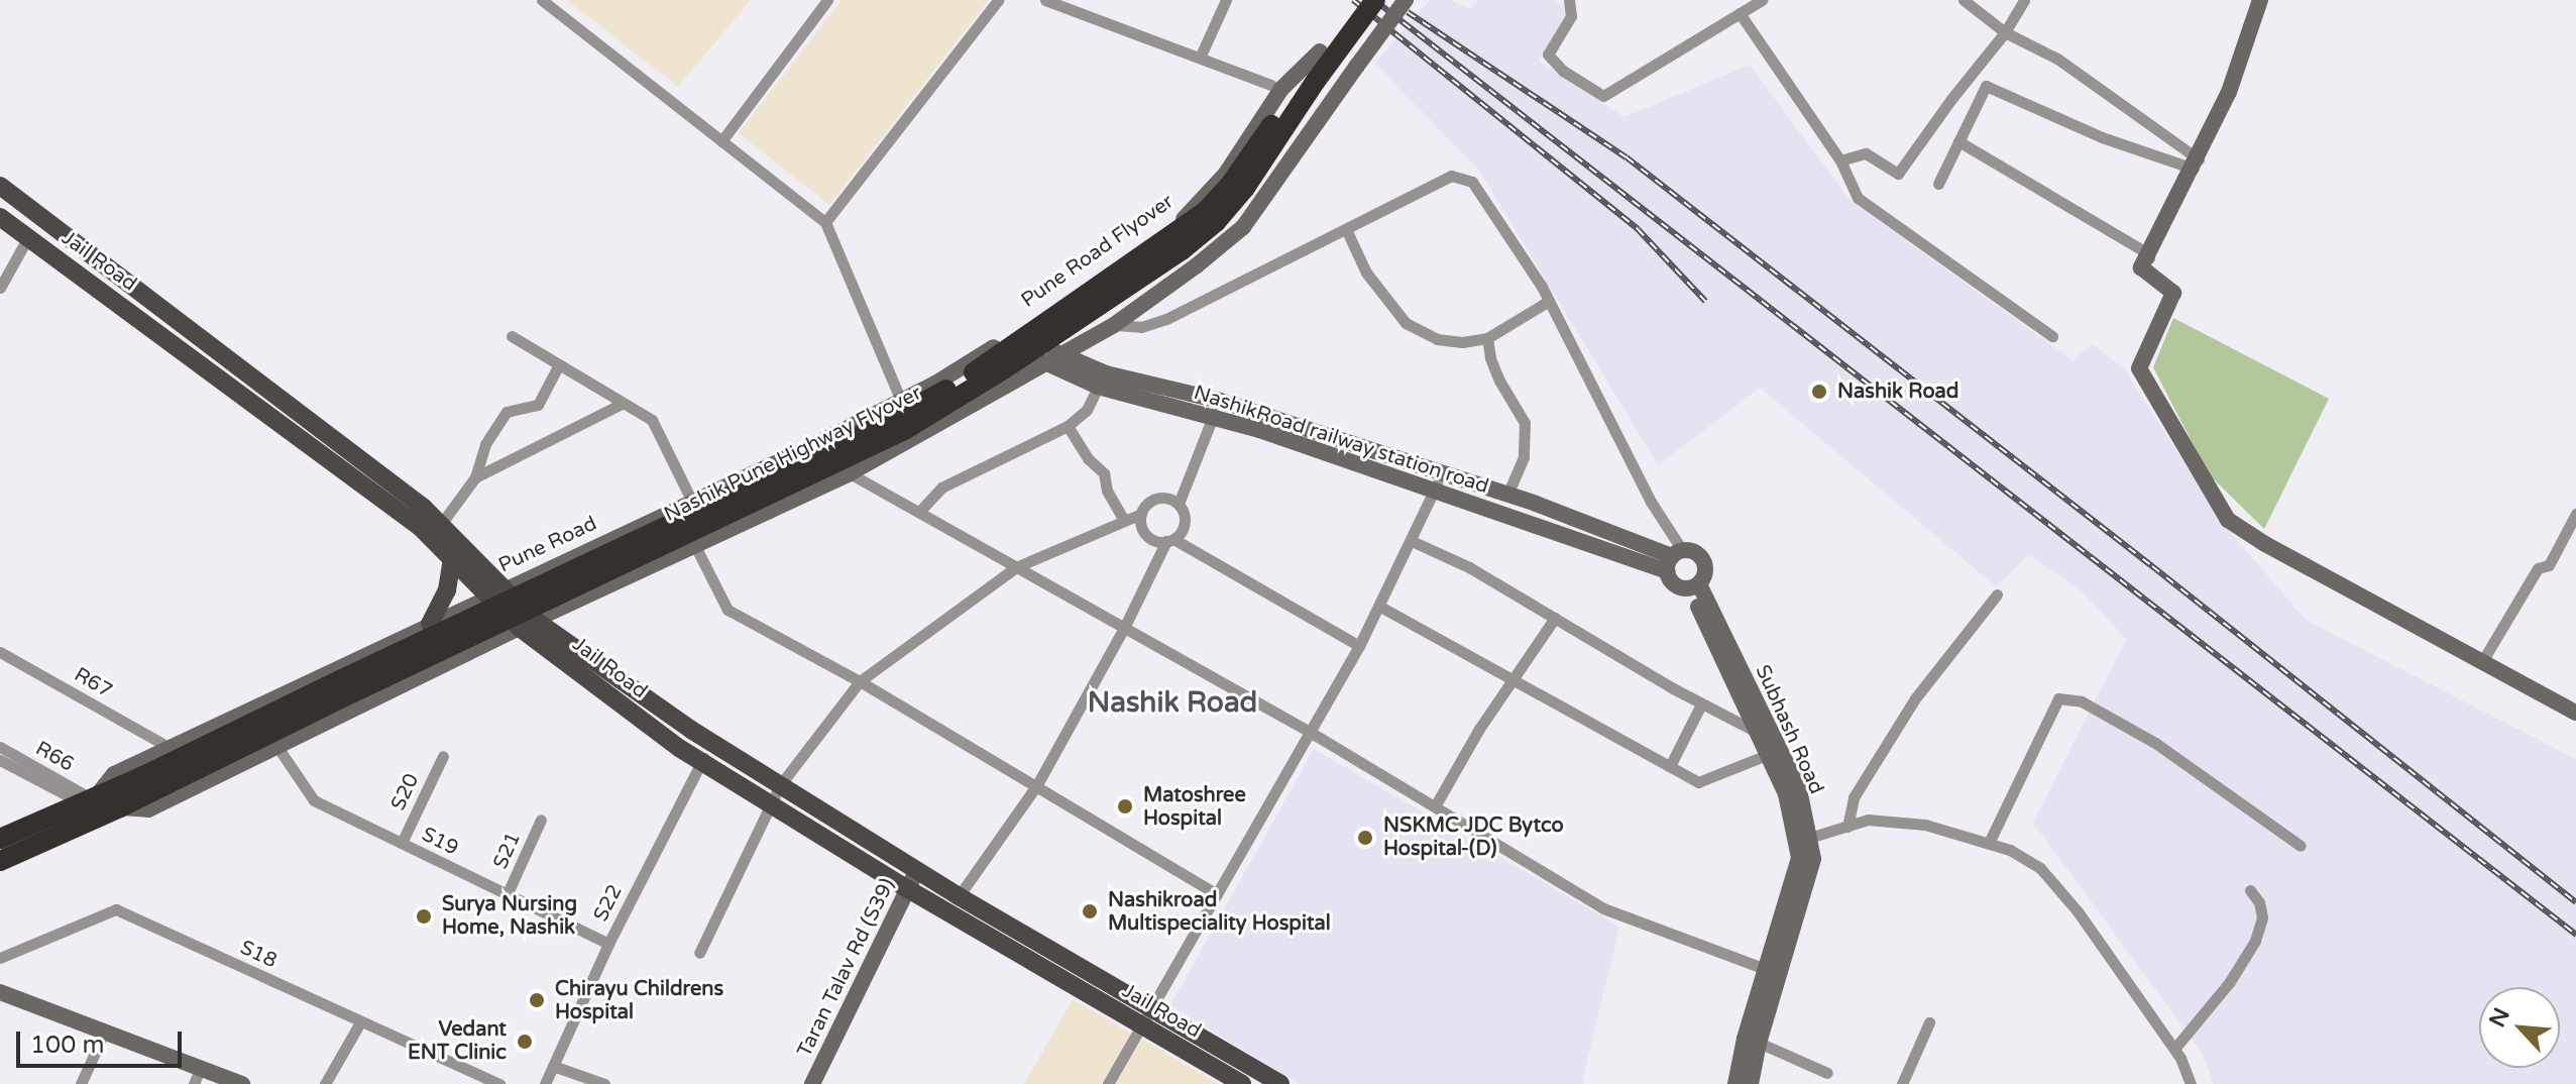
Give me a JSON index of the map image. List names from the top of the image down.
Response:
{
  "streets": {
    "highway": ["Nashik Pune Highway Flyover"],
    "main road": [
      "Pune Road Flyover",
      "Jail Road",
      "NashikRoad railway station road",
      "Pune Road",
      "Subhash Road",
      "Taran Talav Rd (S39)"
    ],
    "street": [
      "R67",
      "R66",
      "S20",
      "S19",
      "S21",
      "S22",
      "S18"
    ]
  },
  "crossings": [
    ["Pune Road Flyover", "Nashik Pune Highway Flyover"],
    ["Pune Road Flyover", "Pune Road"],
    ["Jail Road", "Pune Road"],
    ["Jail Road", "S22"],
    ["Jail Road", "Taran Talav Rd (S39)"],
    ["NashikRoad railway station road", "Subhash Road"],
    ["Nashik Pune Highway Flyover", "Pune Road"],
    ["Nashik Pune Highway Flyover", "R66"],
    ["Pune Road", "R67"],
    ["Pune Road", "R66"],
    ["S20", "S19"],
    ["S19", "S21"],
    ["S19", "S22"]
  ],
  "districts": ["Nashik Road"],
  "places": [
    "Nashik Road",
    "Matoshree Hospital",
    "NSKMC JDC Bytco Hospital-(D)",
    "Nashikroad Multispeciality Hospital",
    "Surya Nursing Home, Nashik",
    "Chirayu Childrens Hospital",
    "Vedant ENT Clinic"
  ],
  "scale_bar": "100 m",
  "north": "top left"
}
